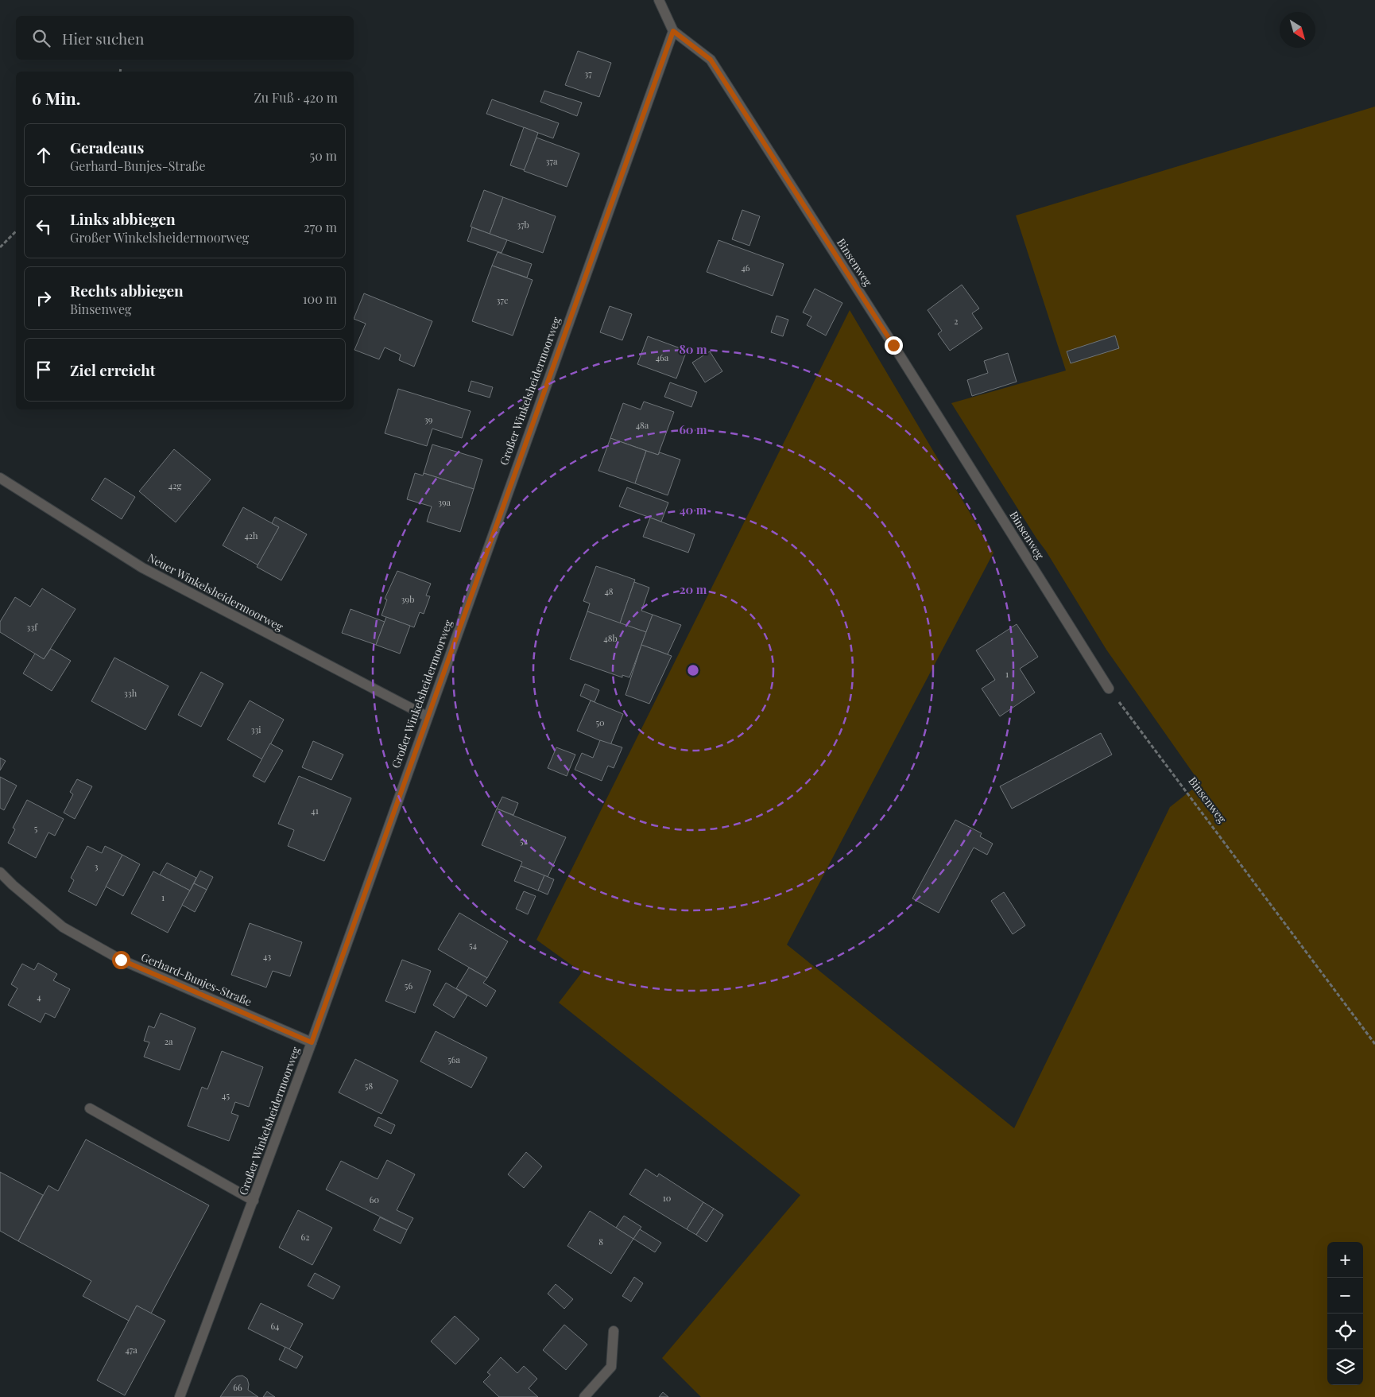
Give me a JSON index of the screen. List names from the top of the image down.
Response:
{
  "streets": {
    "street": [
      "Binsenweg",
      "Großer Winkelsheidermoorweg",
      "Neuer Winkelsheidermoorweg",
      "Gerhard-Bunjes-Straße"
    ]
  },
  "crossings": [
    ["Binsenweg", "Großer Winkelsheidermoorweg"],
    ["Großer Winkelsheidermoorweg", "Neuer Winkelsheidermoorweg"],
    ["Großer Winkelsheidermoorweg", "Gerhard-Bunjes-Straße"]
  ],
  "house_numbers": [
    "37",
    "37a",
    "37b",
    "46",
    "37c",
    "2",
    "46a",
    "39",
    "48a",
    "42g",
    "39a",
    "42h",
    "48",
    "39b",
    "33f",
    "48b",
    "1",
    "33h",
    "50",
    "33i",
    "41",
    "5",
    "52",
    "3",
    "1",
    "54",
    "43",
    "56",
    "4",
    "2a",
    "56a",
    "58",
    "45",
    "10",
    "60",
    "62",
    "8",
    "64",
    "47a",
    "66"
  ],
  "north": "bottom right",
  "page": {
    "search": "Hier suchen",
    "heading": ["6 Min.", "Zu Fuß · 420 m"],
    "list": [
      ["Geradeaus", "Gerhard-Bunjes-Straße", "50 m"],
      ["Links abbiegen", "Großer Winkelsheidermoorweg", "270 m"],
      ["Rechts abbiegen", "Binsenweg", "100 m"],
      "Ziel erreicht"
    ],
    "map_buttons": ["+", "−"]
  },
  "rings": [
    "80 m",
    "60 m",
    "40 m",
    "20 m"
  ]
}
